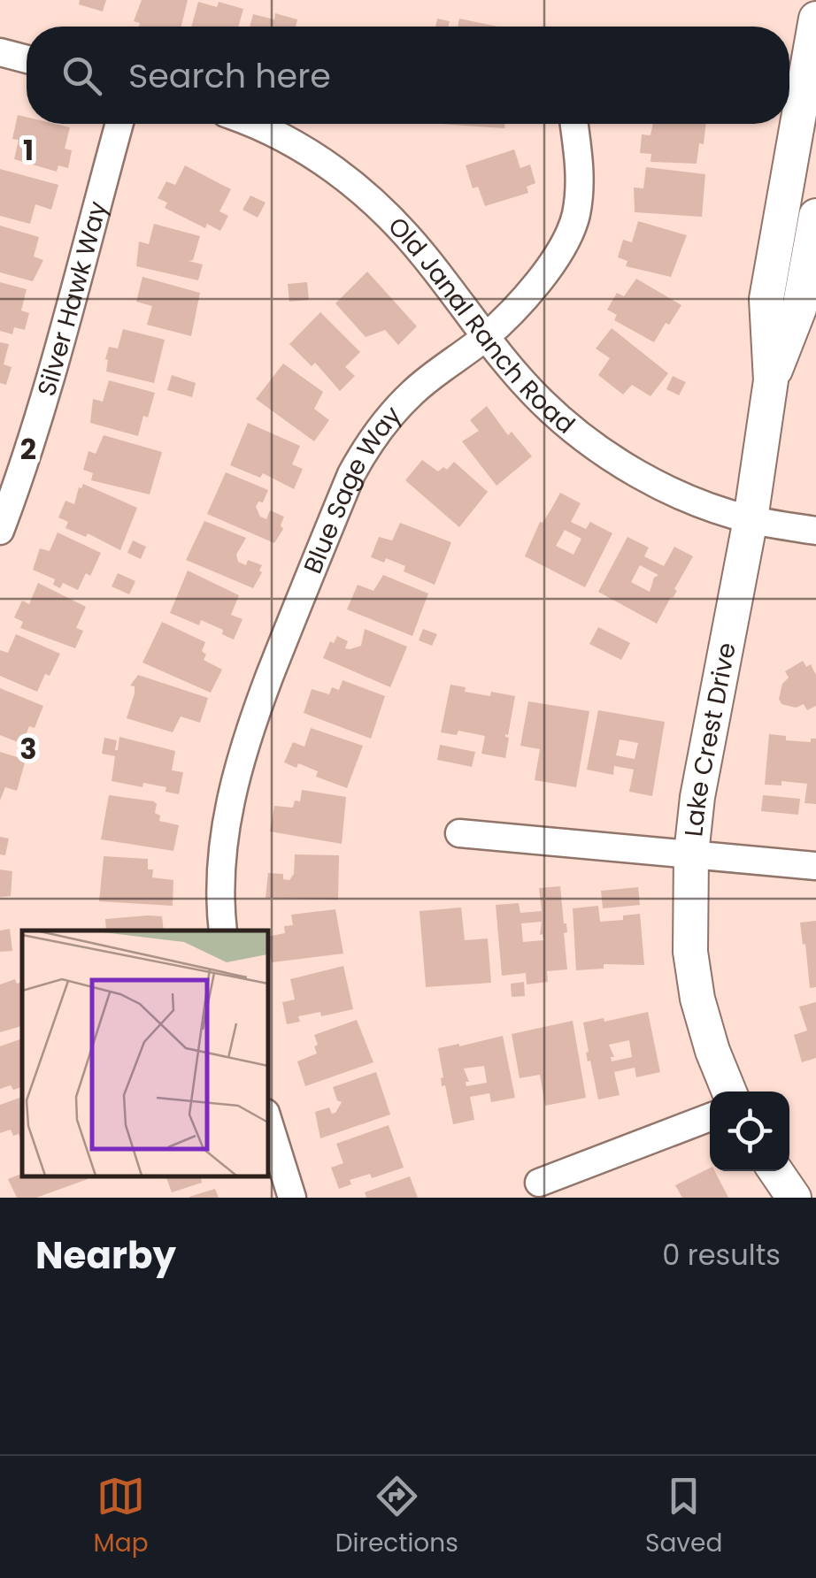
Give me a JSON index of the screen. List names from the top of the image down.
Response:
{
  "streets": {
    "main road": ["Lake Crest Drive"],
    "street": ["Silver Hawk Way", "Old Janal Ranch Road", "Blue Sage Way"]
  },
  "crossings": [
    ["Old Janal Ranch Road", "Blue Sage Way"],
    ["Old Janal Ranch Road", "Lake Crest Drive"]
  ],
  "page": {
    "search": "Search here",
    "heading": ["Nearby", "0 results"],
    "nav": ["Map", "Directions", "Saved"]
  },
  "grid": {
    "rows": ["1", "2", "3"]
  }
}
